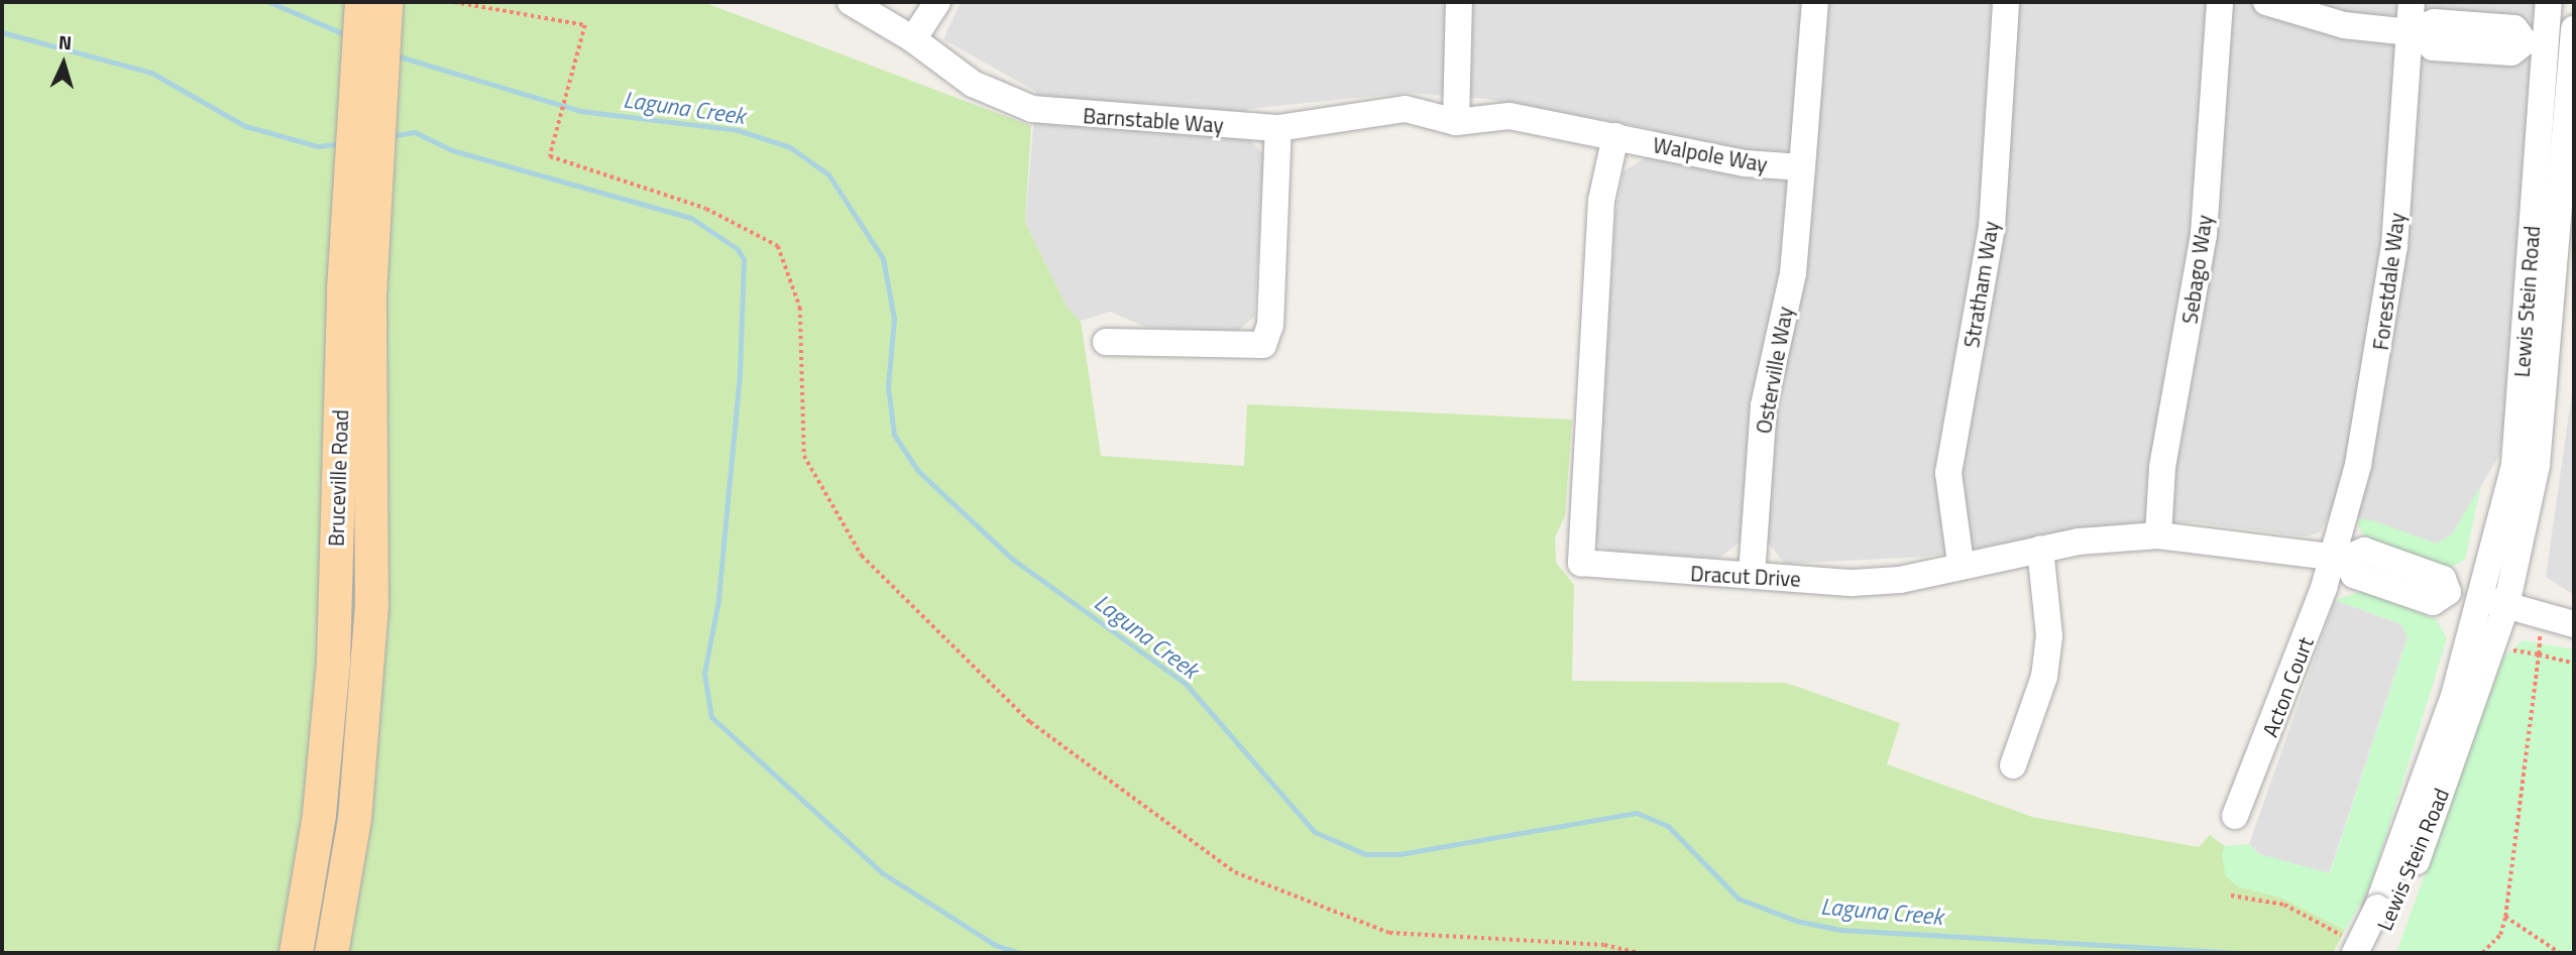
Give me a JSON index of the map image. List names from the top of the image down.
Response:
{
  "streets": {
    "main road": ["Bruceville Road"],
    "street": [
      "Barnstable Way",
      "Walpole Way",
      "Sebago Way",
      "Forestdale Way",
      "Stratham Way",
      "Lewis Stein Road",
      "Osterville Way",
      "Dracut Drive",
      "Acton Court"
    ]
  },
  "crossings": [
    ["Barnstable Way", "Walpole Way"],
    ["Walpole Way", "Osterville Way"],
    ["Walpole Way", "Dracut Drive"],
    ["Sebago Way", "Dracut Drive"],
    ["Forestdale Way", "Dracut Drive"],
    ["Forestdale Way", "Acton Court"],
    ["Stratham Way", "Dracut Drive"],
    ["Osterville Way", "Dracut Drive"],
    ["Dracut Drive", "Acton Court"]
  ],
  "water": ["Laguna Creek"],
  "north": "top"
}
